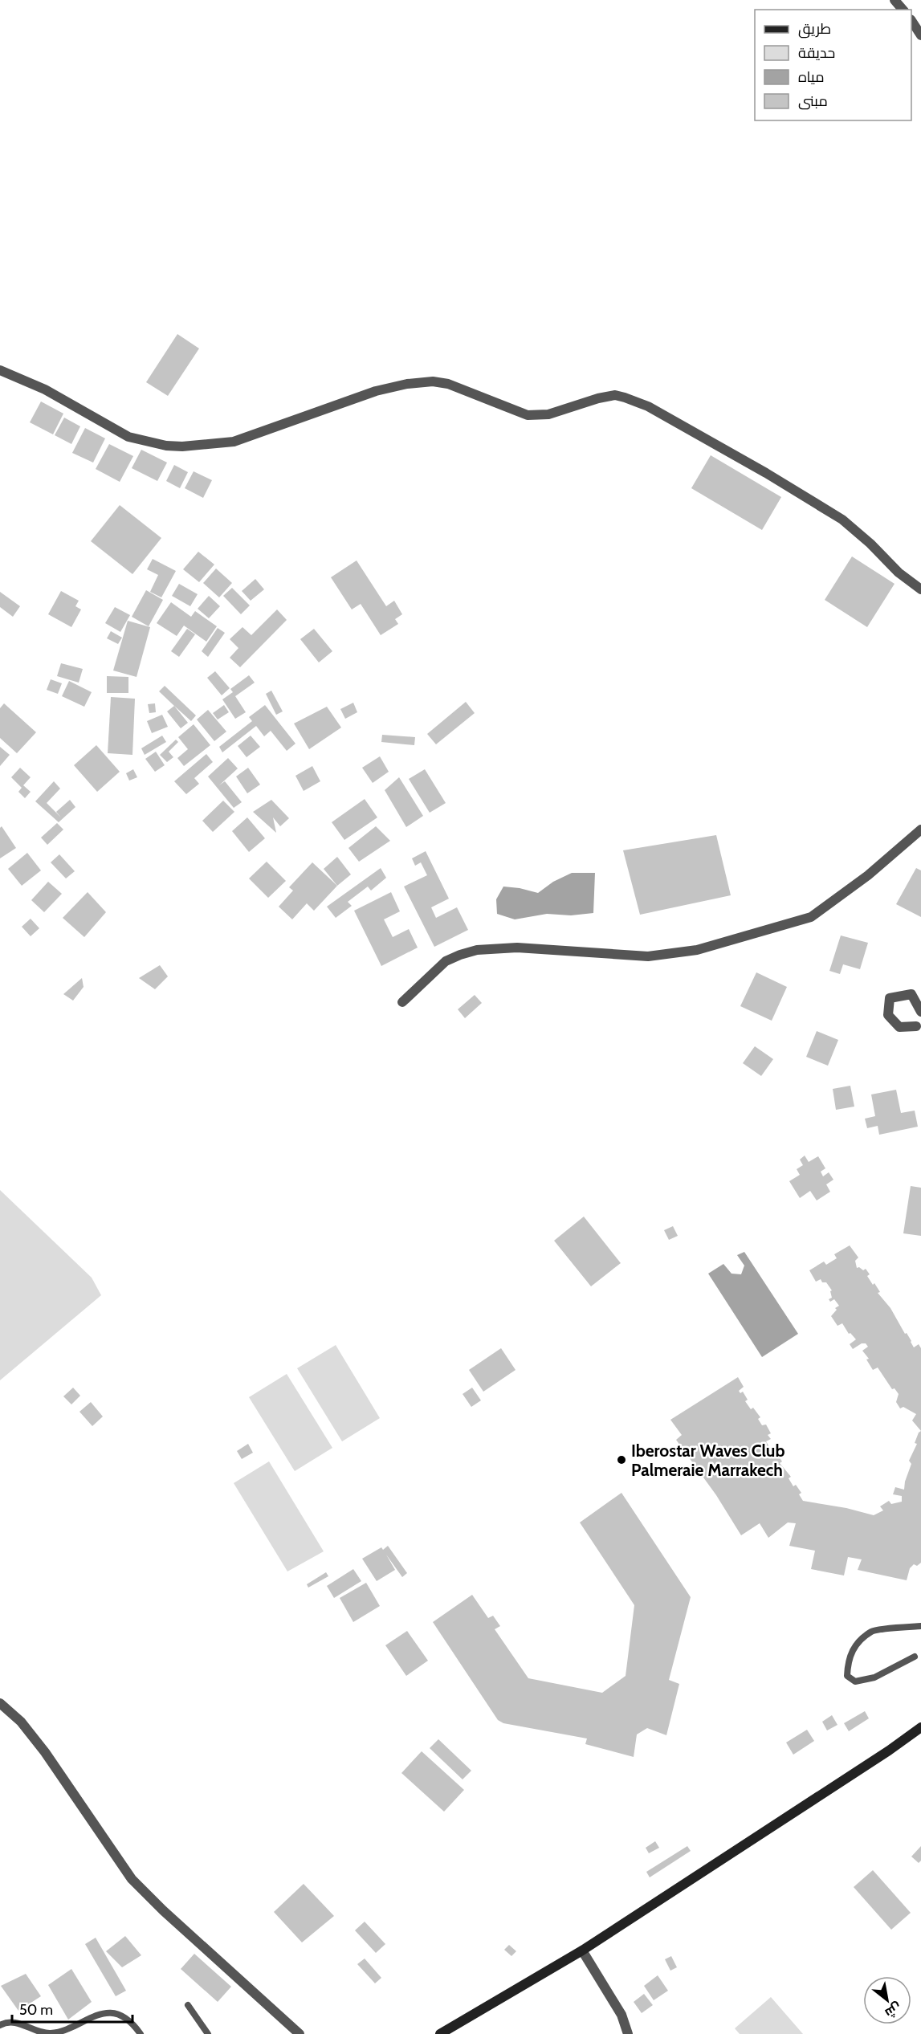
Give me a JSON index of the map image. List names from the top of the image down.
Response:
{
  "places": ["Iberostar Waves Club Palmeraie Marrakech"],
  "legend": [
    "طريق",
    "حديقة",
    "مياه",
    "مبنى"
  ],
  "scale_bar": "50 m",
  "north": "bottom right"
}
